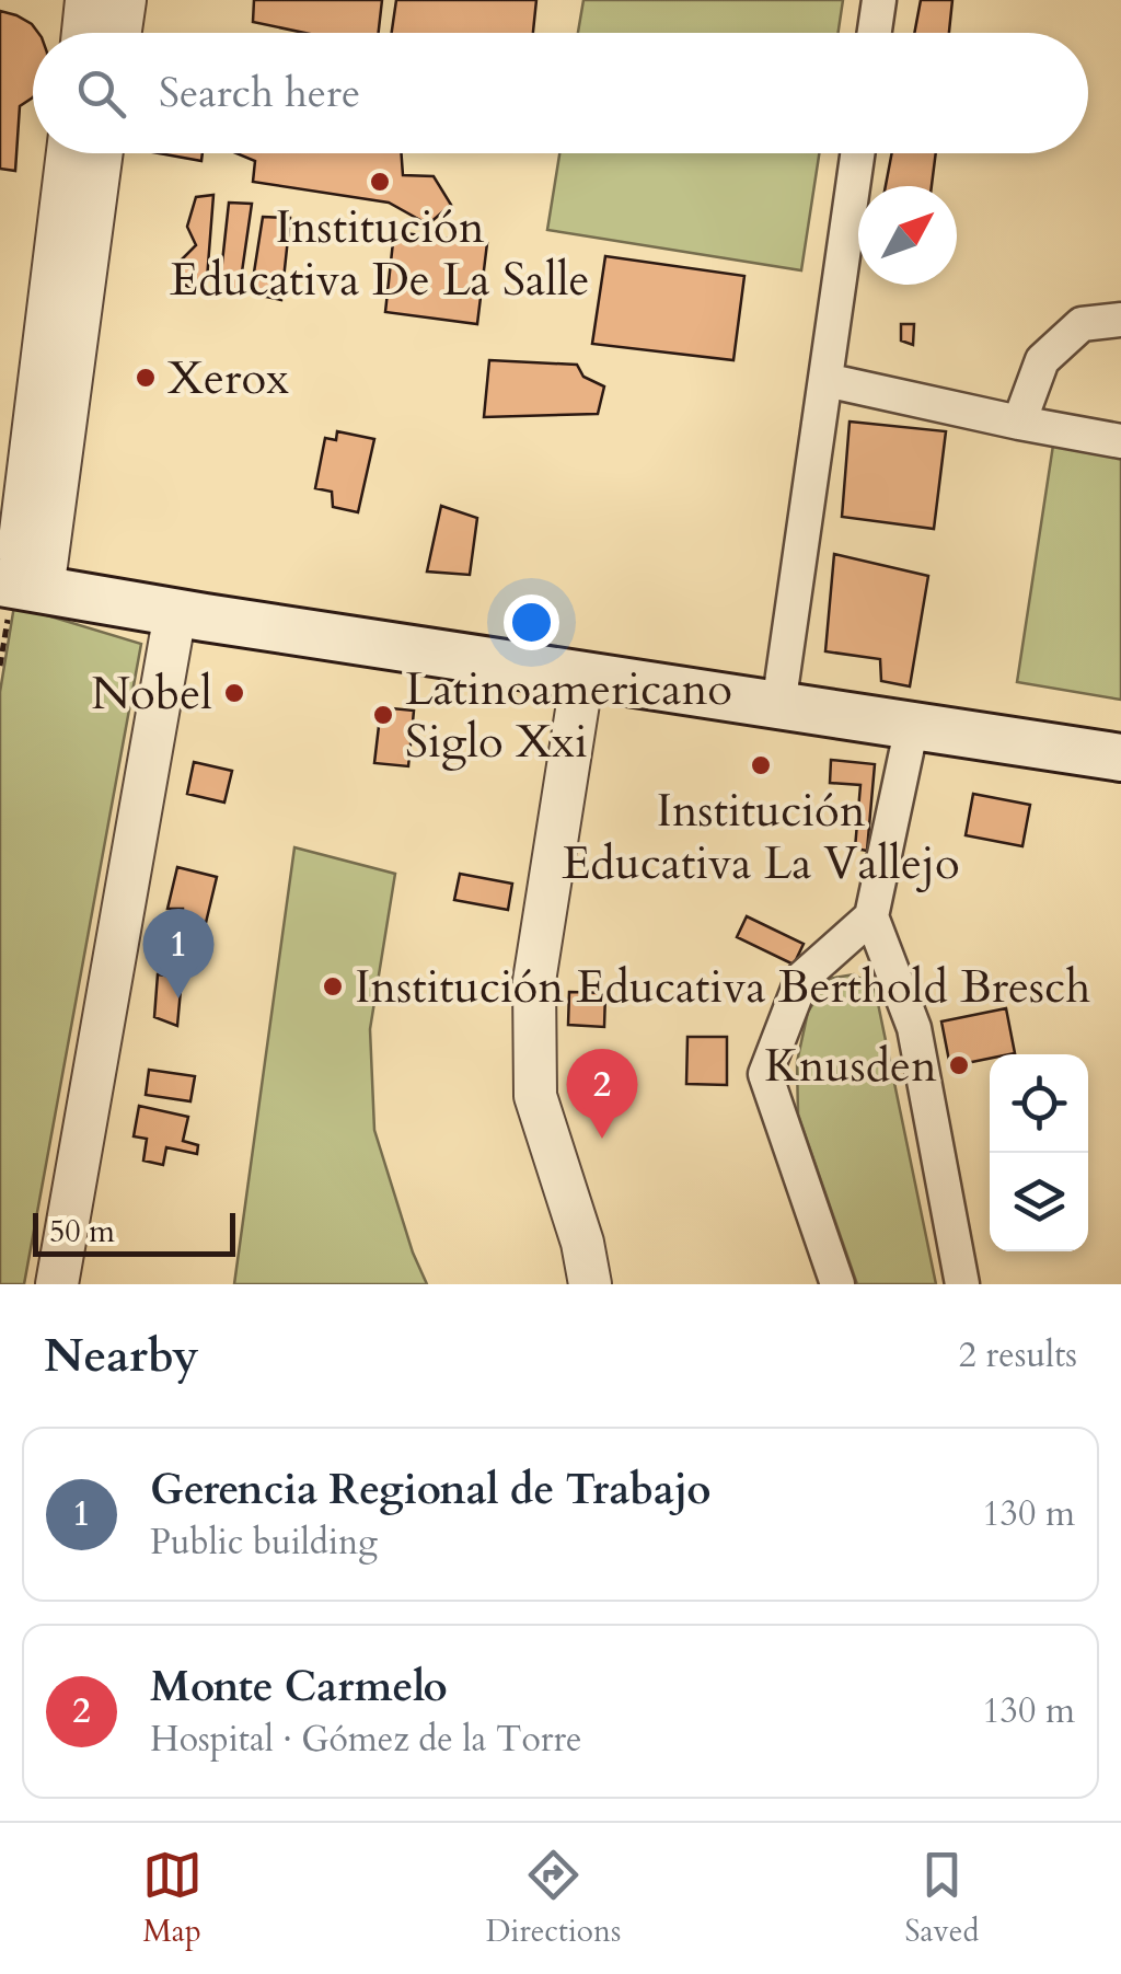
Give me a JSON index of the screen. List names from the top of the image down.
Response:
{
  "places": [
    "Institución Educativa De La Salle",
    "Xerox",
    "Nobel",
    "Latinoamericano Siglo Xxi",
    "Institución Educativa La Vallejo",
    "Institución Educativa Berthold Bresch",
    "Knusden"
  ],
  "scale_bar": "50 m",
  "north": "top right",
  "page": {
    "search": "Search here",
    "pins": ["1", "2"],
    "scale": "50 m",
    "heading": ["Nearby", "2 results"],
    "list": [
      {
        "mark": "1",
        "name": "Gerencia Regional de Trabajo",
        "note": "Public building",
        "value": "130 m"
      },
      {
        "mark": "2",
        "name": "Monte Carmelo",
        "note": "Hospital · Gómez de la Torre",
        "value": "130 m"
      }
    ],
    "nav": ["Map", "Directions", "Saved"]
  }
}
